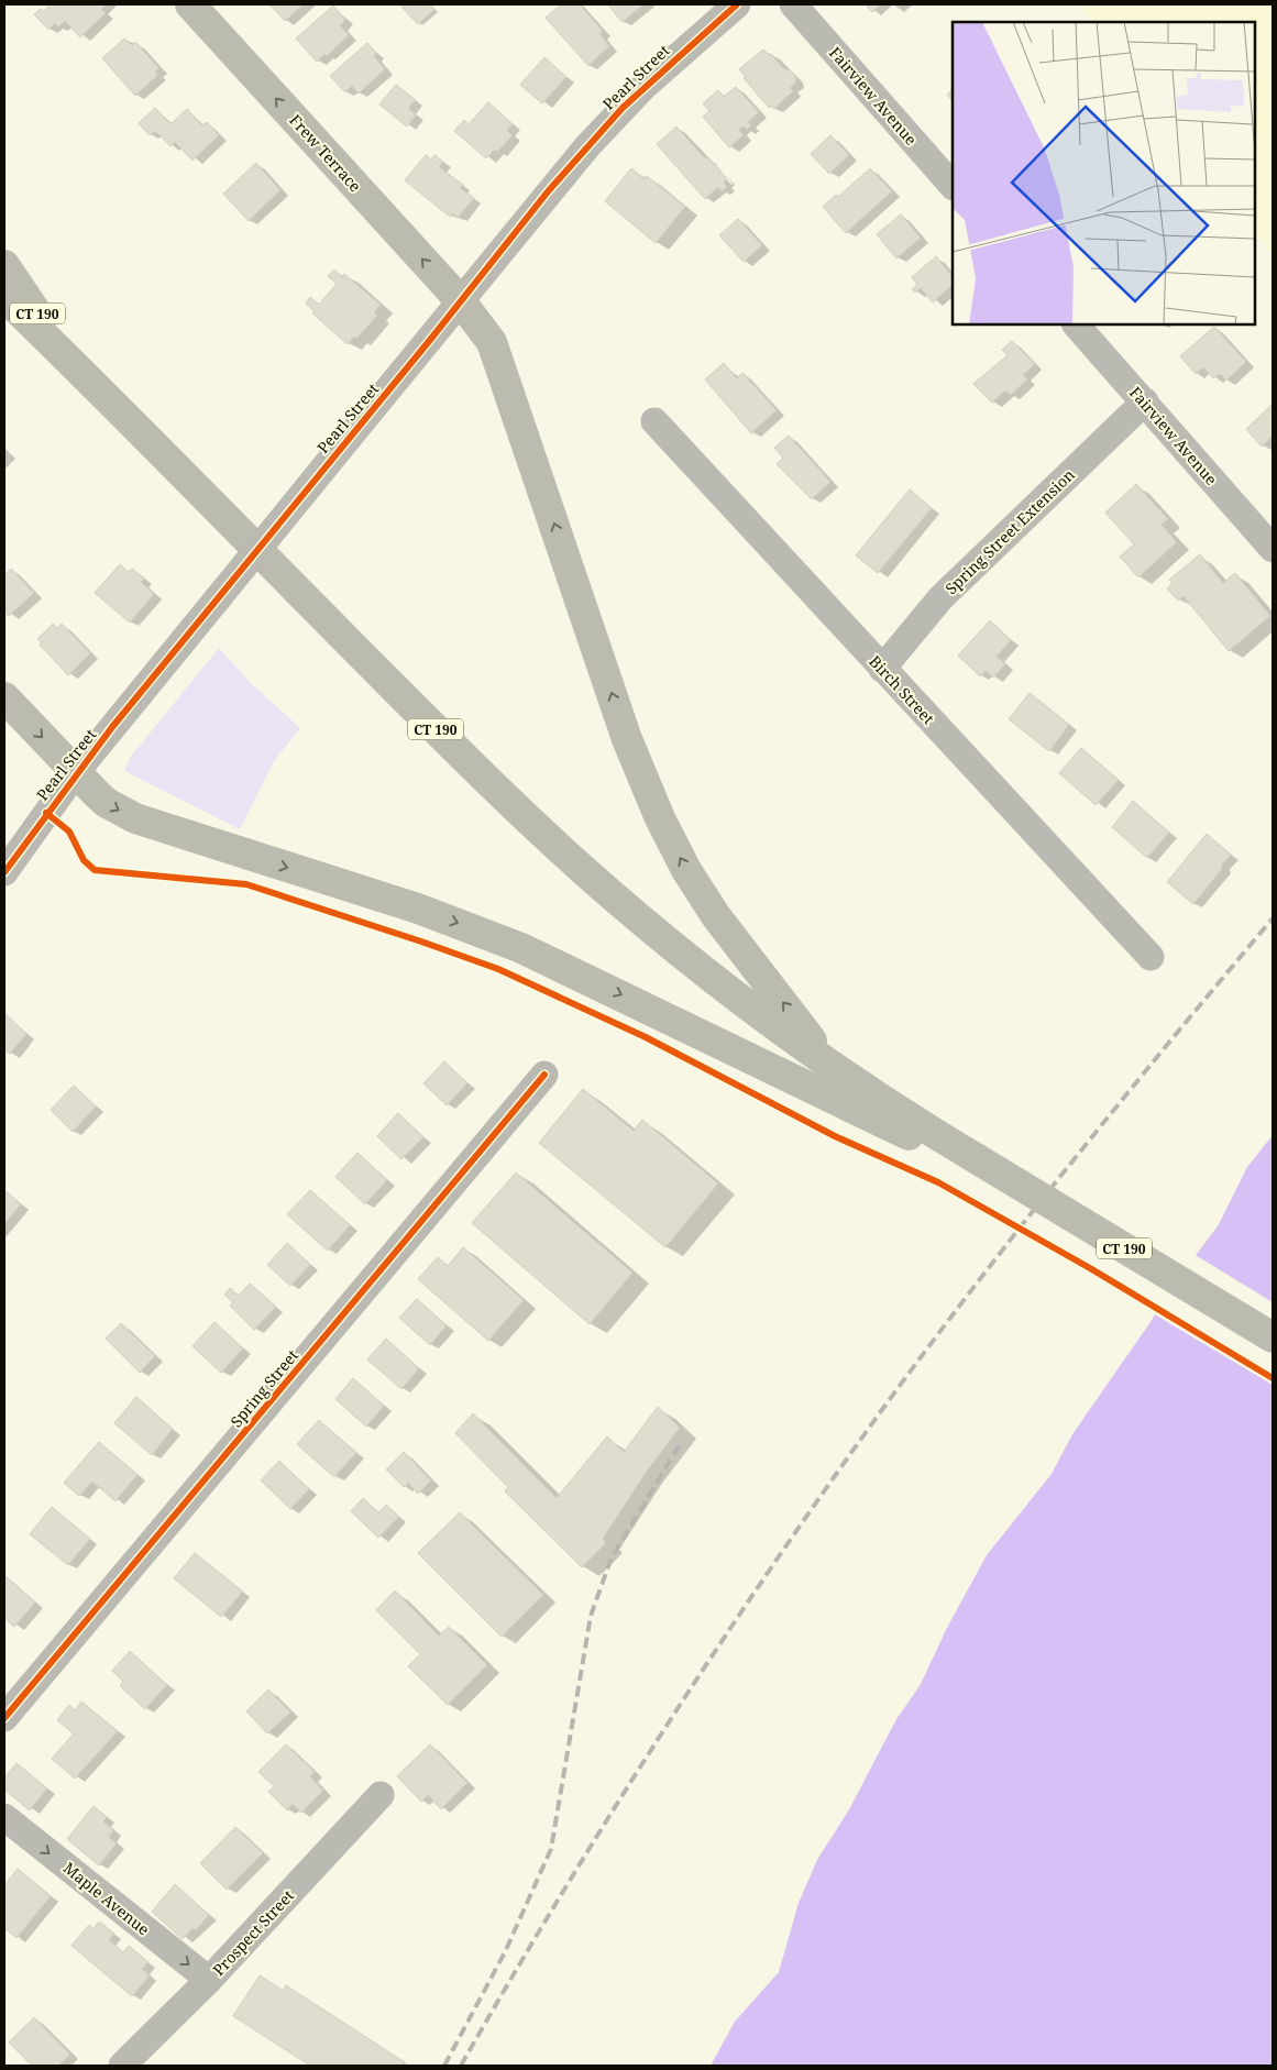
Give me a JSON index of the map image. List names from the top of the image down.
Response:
{
  "streets": {
    "main road": ["Frew Terrace", "CT 190"],
    "street": [
      "Pearl Street",
      "Fairview Avenue",
      "Spring Street Extension",
      "Birch Street",
      "Spring Street",
      "Maple Avenue",
      "Prospect Street"
    ]
  },
  "crossings": [
    ["Pearl Street", "Frew Terrace"],
    ["Fairview Avenue", "Spring Street Extension"],
    ["Frew Terrace", "CT 190"],
    ["Spring Street Extension", "Birch Street"],
    ["Maple Avenue", "Prospect Street"]
  ],
  "one_way": ["Maple Avenue"]
}
